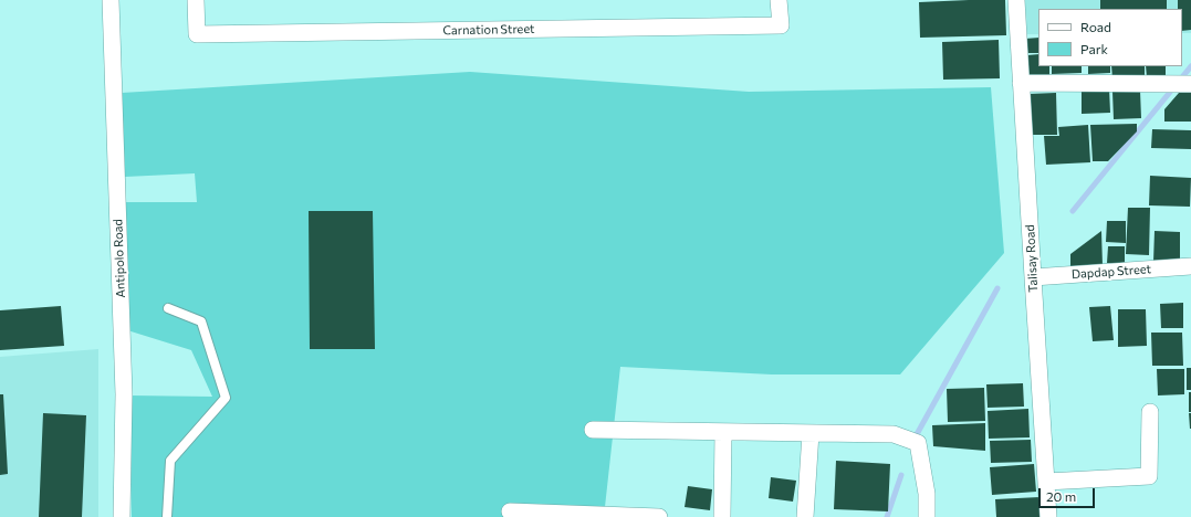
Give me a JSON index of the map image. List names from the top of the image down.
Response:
{
  "streets": {
    "street": [
      "Carnation Street",
      "Antipolo Road",
      "Talisay Road",
      "Dapdap Street"
    ]
  },
  "crossings": [
    ["Talisay Road", "Dapdap Street"]
  ],
  "legend": ["Road", "Park"],
  "scale_bar": "20 m"
}
